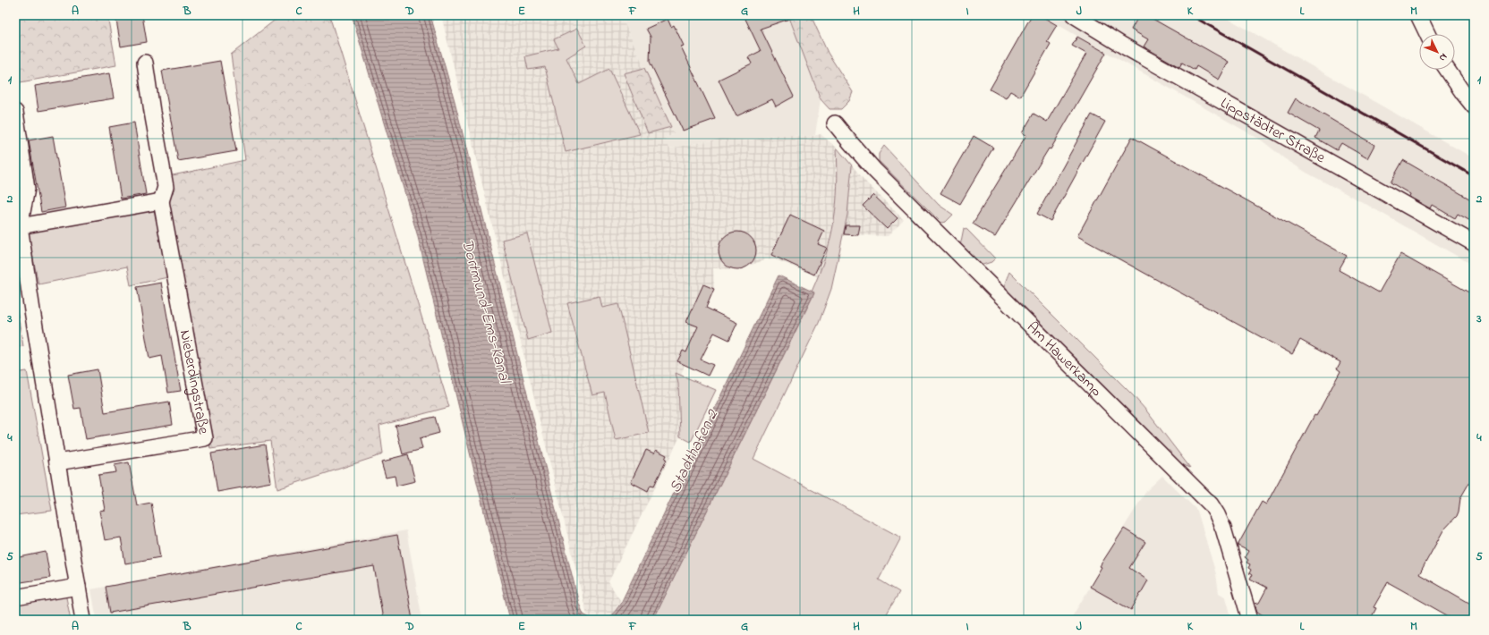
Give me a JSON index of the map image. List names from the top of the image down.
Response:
{
  "streets": {
    "street": ["Lippstädter Straße", "Am Hawerkamp", "Nieberdingstraße"]
  },
  "water": ["Dortmund-Ems-Kanal", "Stadthafen 2"],
  "north": "bottom right",
  "grid": {
    "columns": [
      "A",
      "B",
      "C",
      "D",
      "E",
      "F",
      "G",
      "H",
      "I",
      "J",
      "K",
      "L",
      "M"
    ],
    "rows": [
      "1",
      "2",
      "3",
      "4",
      "5"
    ]
  }
}
